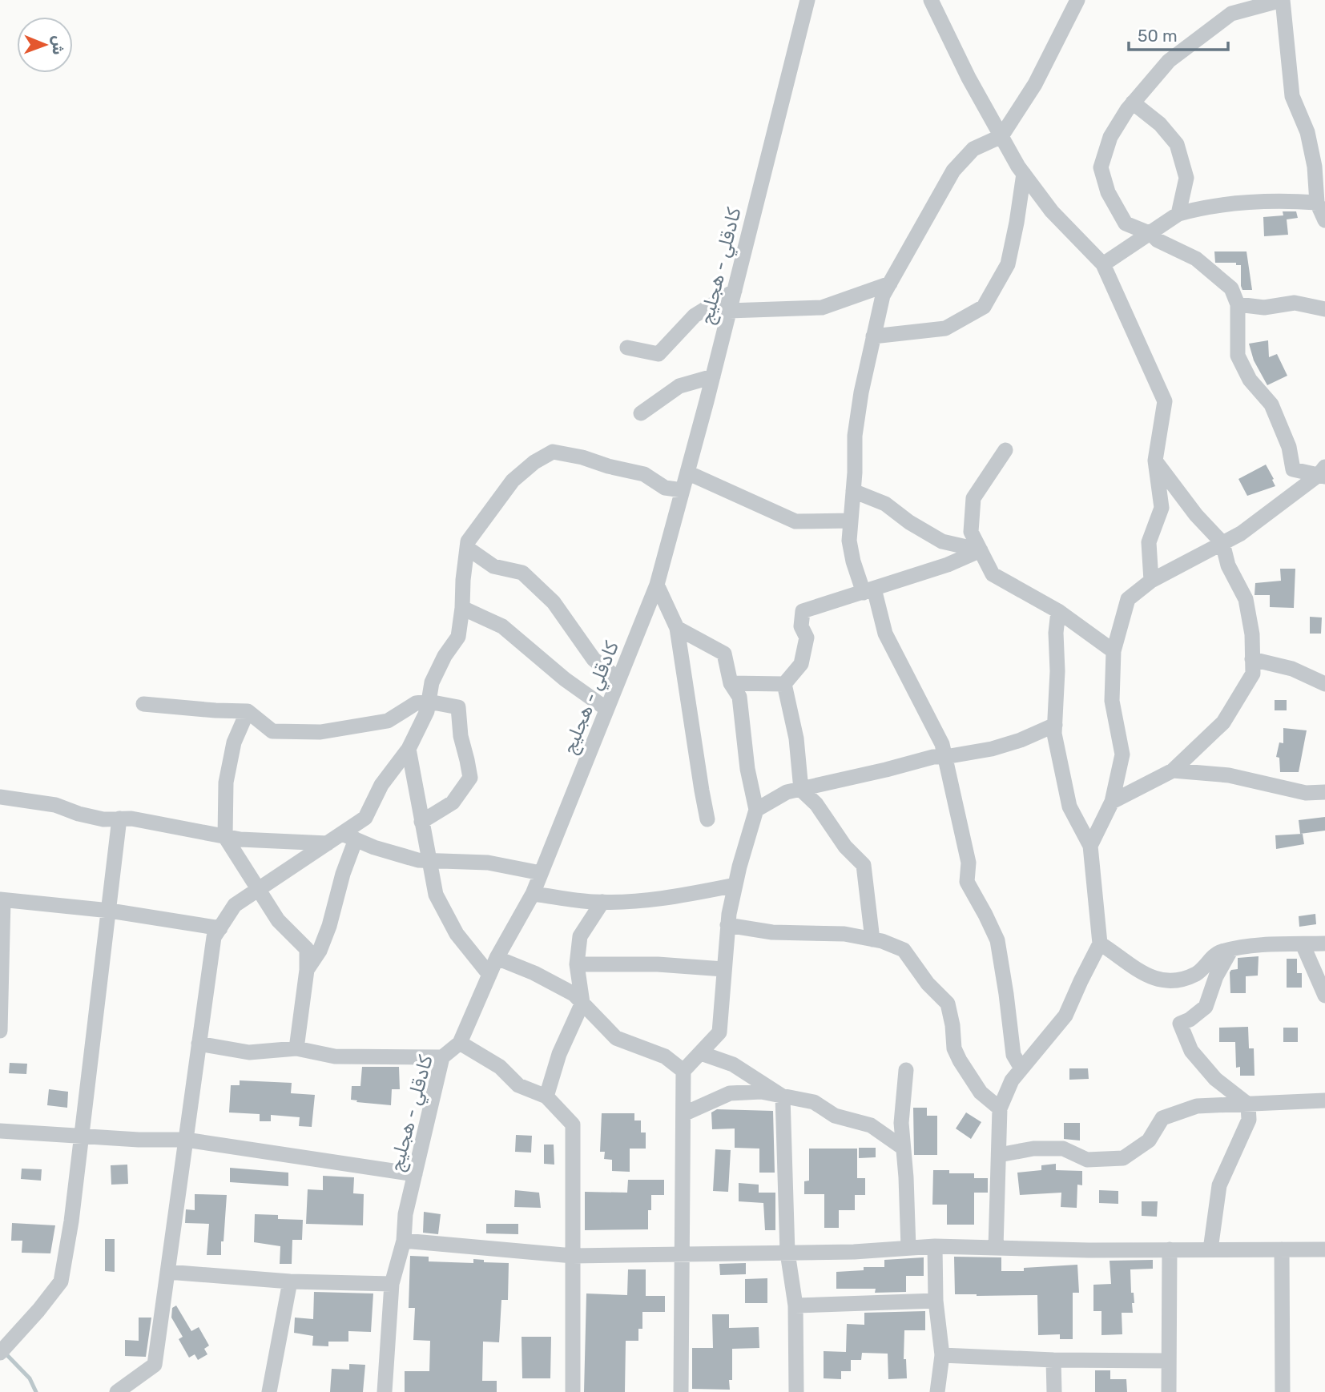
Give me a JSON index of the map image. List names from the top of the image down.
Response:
{
  "streets": {
    "street": ["كادقلي - هجليج"]
  },
  "scale_bar": "50 m",
  "north": "right"
}
